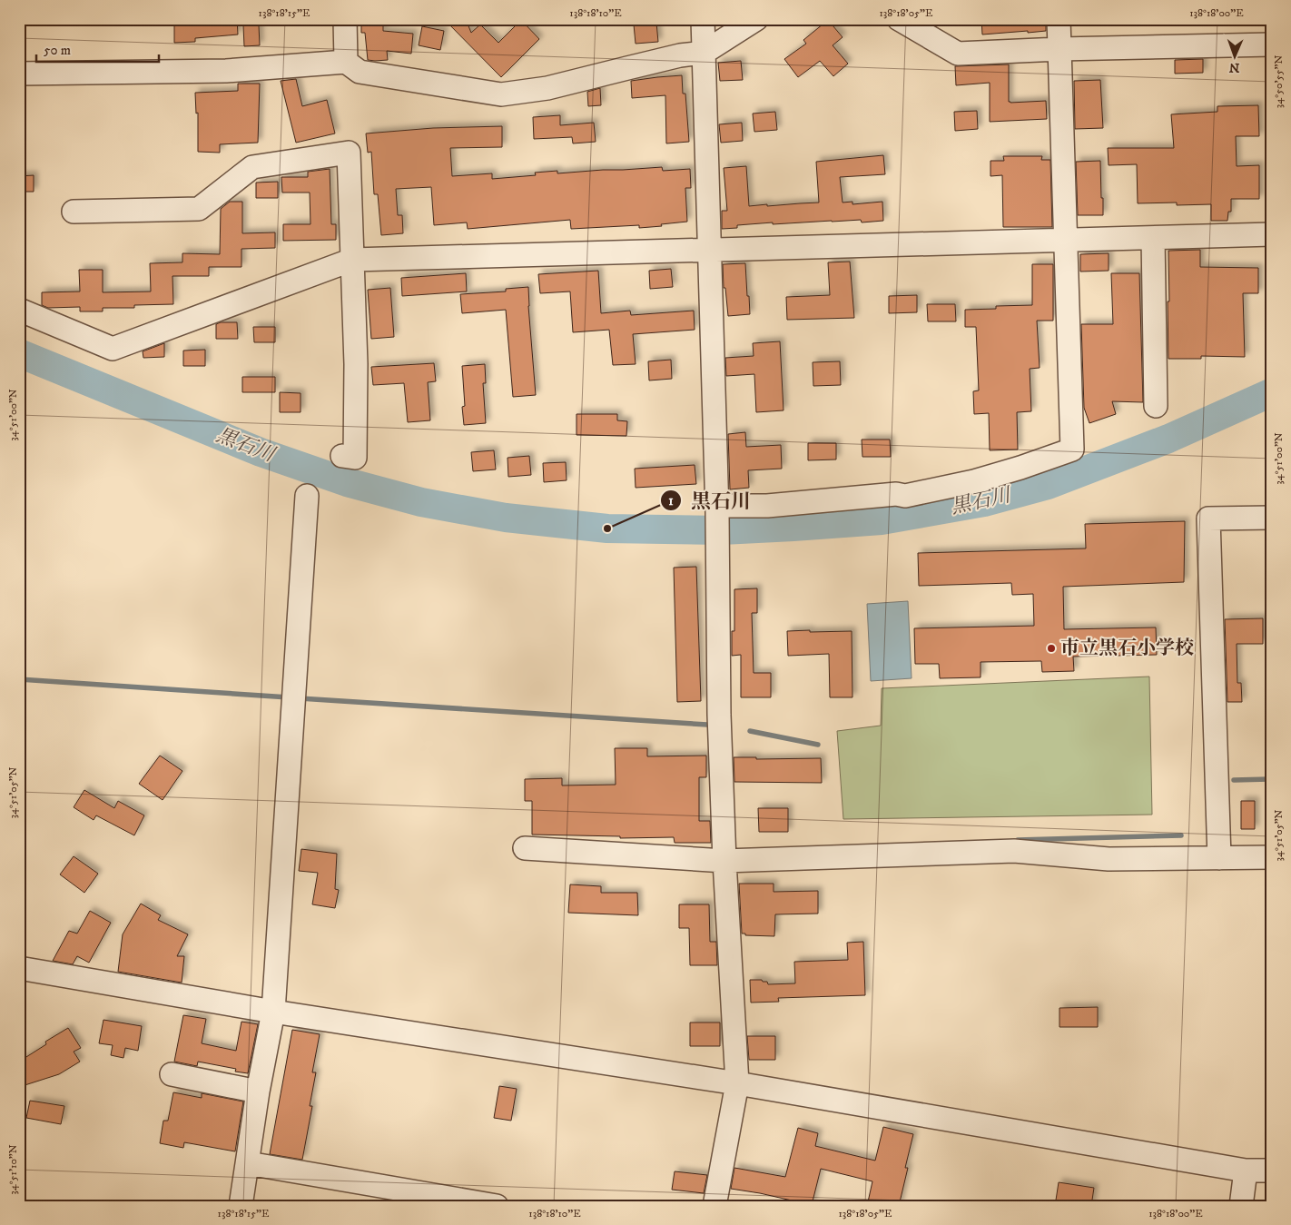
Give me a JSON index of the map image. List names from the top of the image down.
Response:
{
  "water": ["黒石川"],
  "places": ["黒石川", "市立黒石小学校"],
  "scale_bar": "50 m",
  "north": "bottom",
  "coordinates": [
    "138°18'15\"E",
    "138°18'10\"E",
    "138°18'05\"E",
    "138°18'00\"E",
    "34°50'55\"N",
    "34°51'00\"N",
    "34°51'05\"N",
    "34°51'10\"N"
  ]
}
